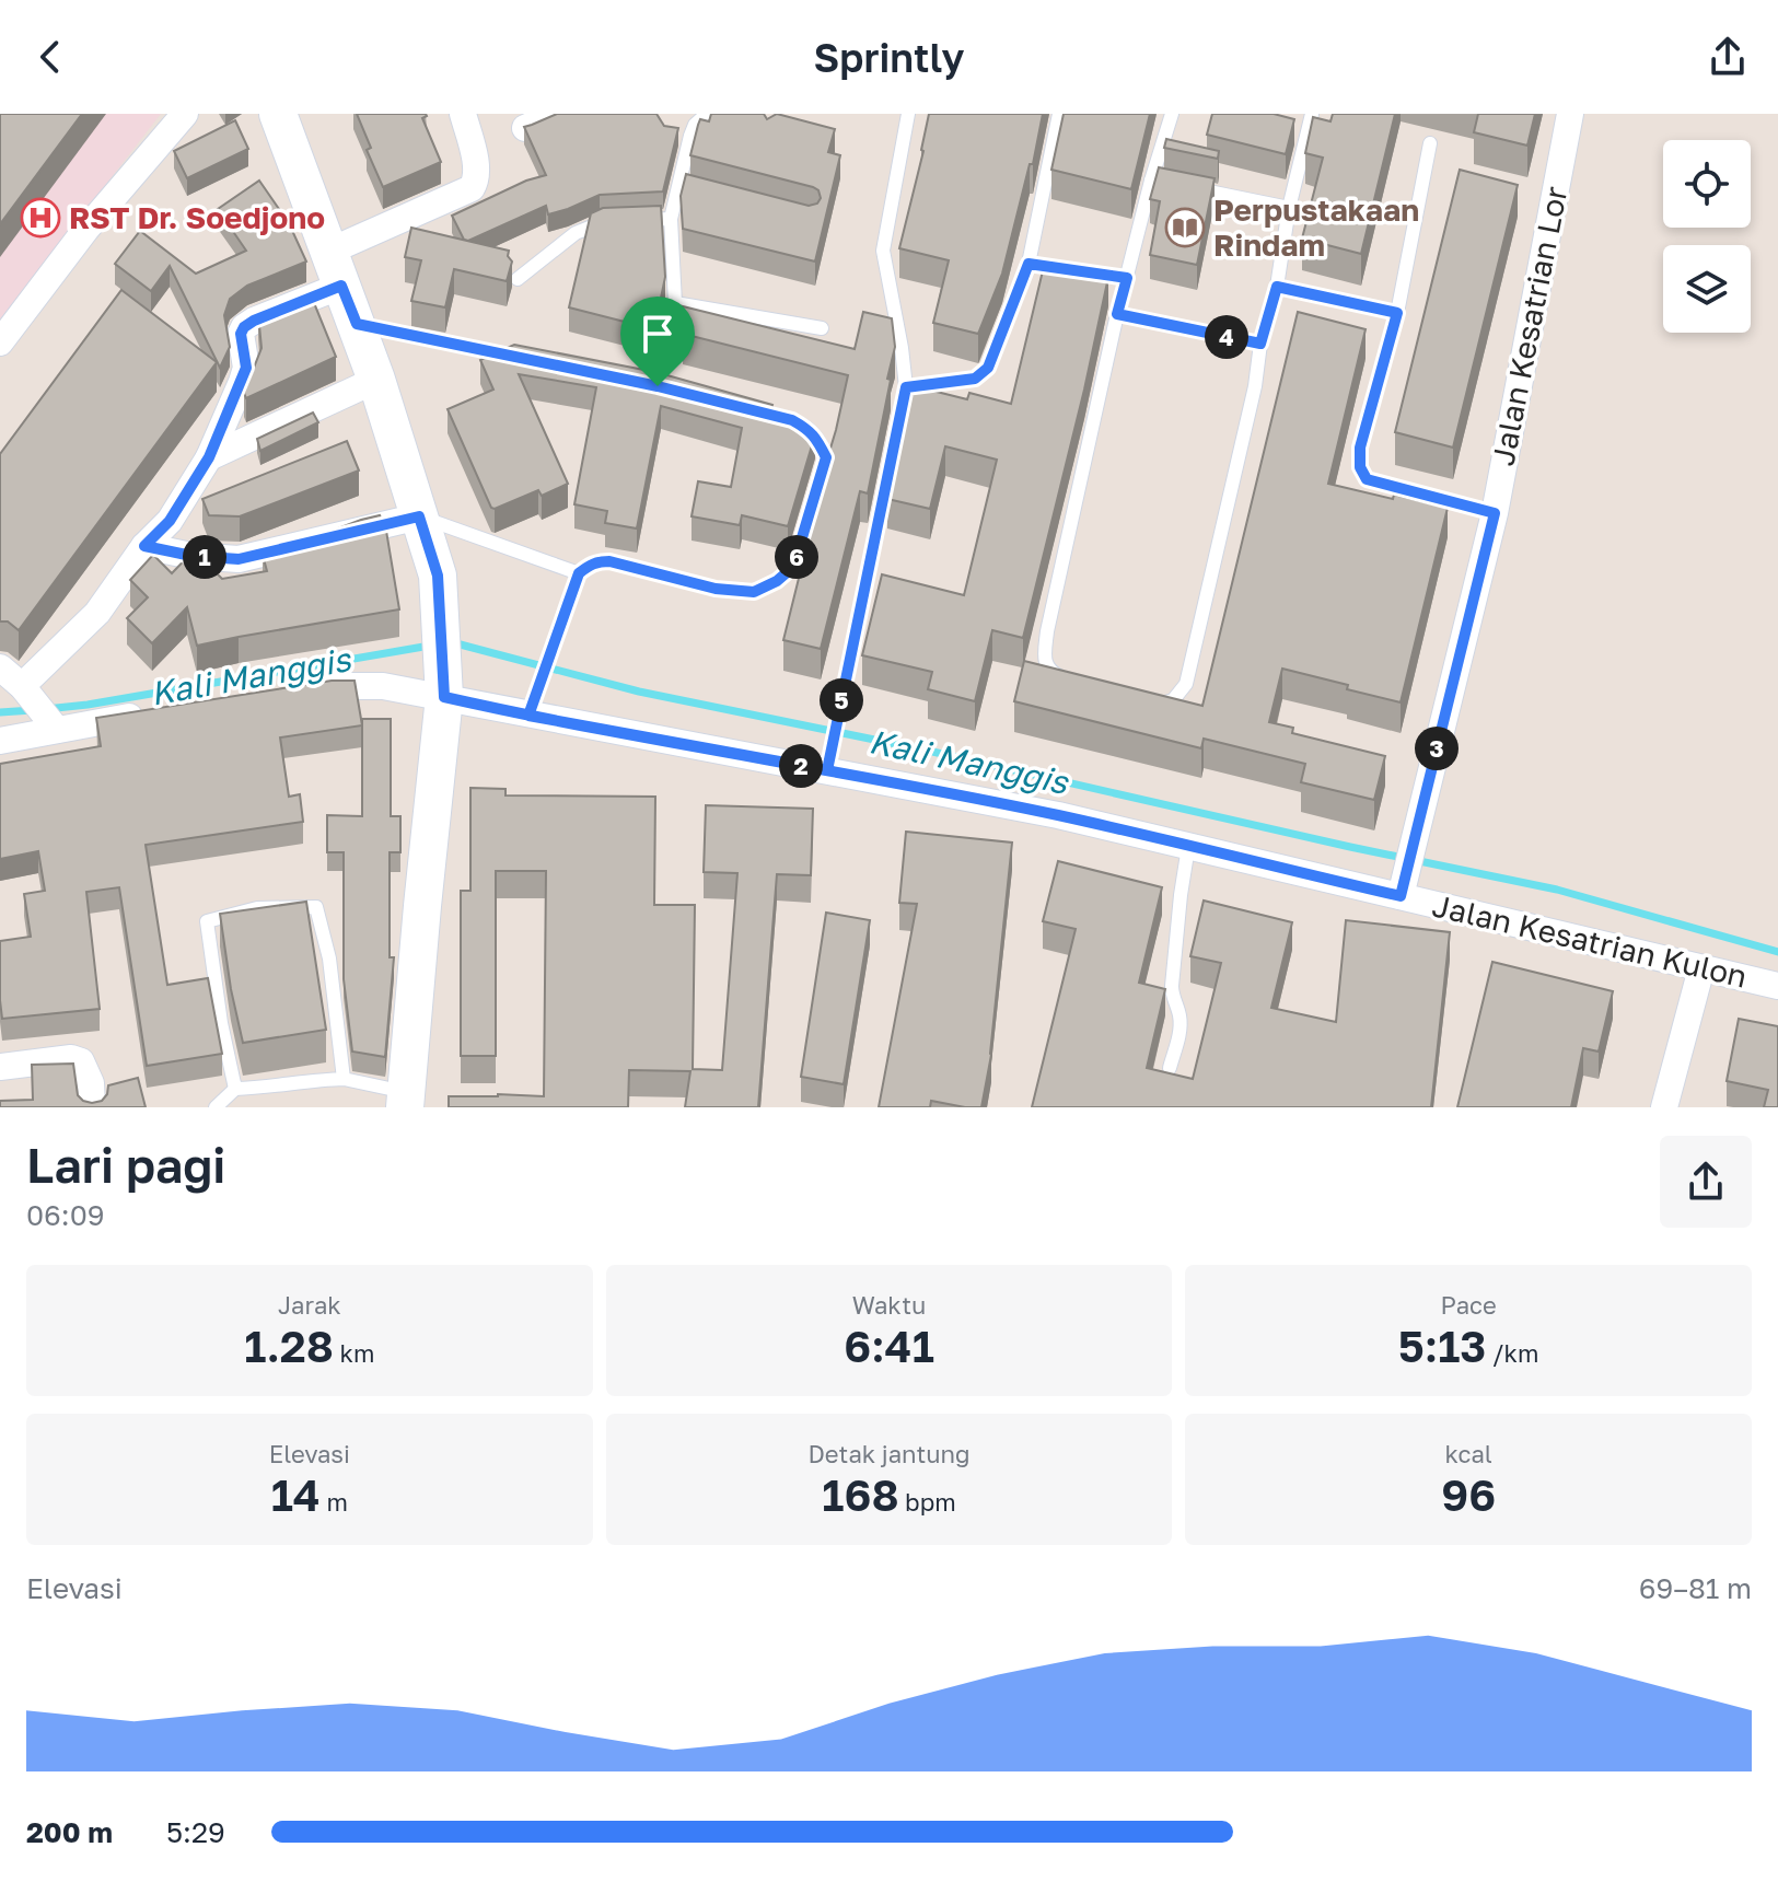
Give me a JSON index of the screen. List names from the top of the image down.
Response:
{
  "streets": {
    "street": ["Jalan Kesatrian Lor", "Jalan Kesatrian Kulon"]
  },
  "crossings": [
    ["Jalan Kesatrian Lor", "Jalan Kesatrian Kulon"]
  ],
  "water": ["Kali Manggis"],
  "places": {
    "hospital": ["RST Dr. Soedjono"],
    "library": ["Perpustakaan Rindam"]
  },
  "page": {
    "header": "Sprintly",
    "pins": [
      "4",
      "1",
      "6",
      "5",
      "3",
      "2"
    ],
    "heading": ["Lari pagi", "06:09"],
    "stats": [
      ["Jarak", "1.28 km"],
      ["Waktu", "6:41"],
      ["Pace", "5:13 /km"],
      ["Elevasi", "14 m"],
      ["Detak jantung", "168 bpm"],
      ["kcal", "96"]
    ],
    "chart": ["Elevasi", "69–81 m"],
    "list": [
      {
        "name": "200 m",
        "note": "5:29"
      }
    ]
  }
}
